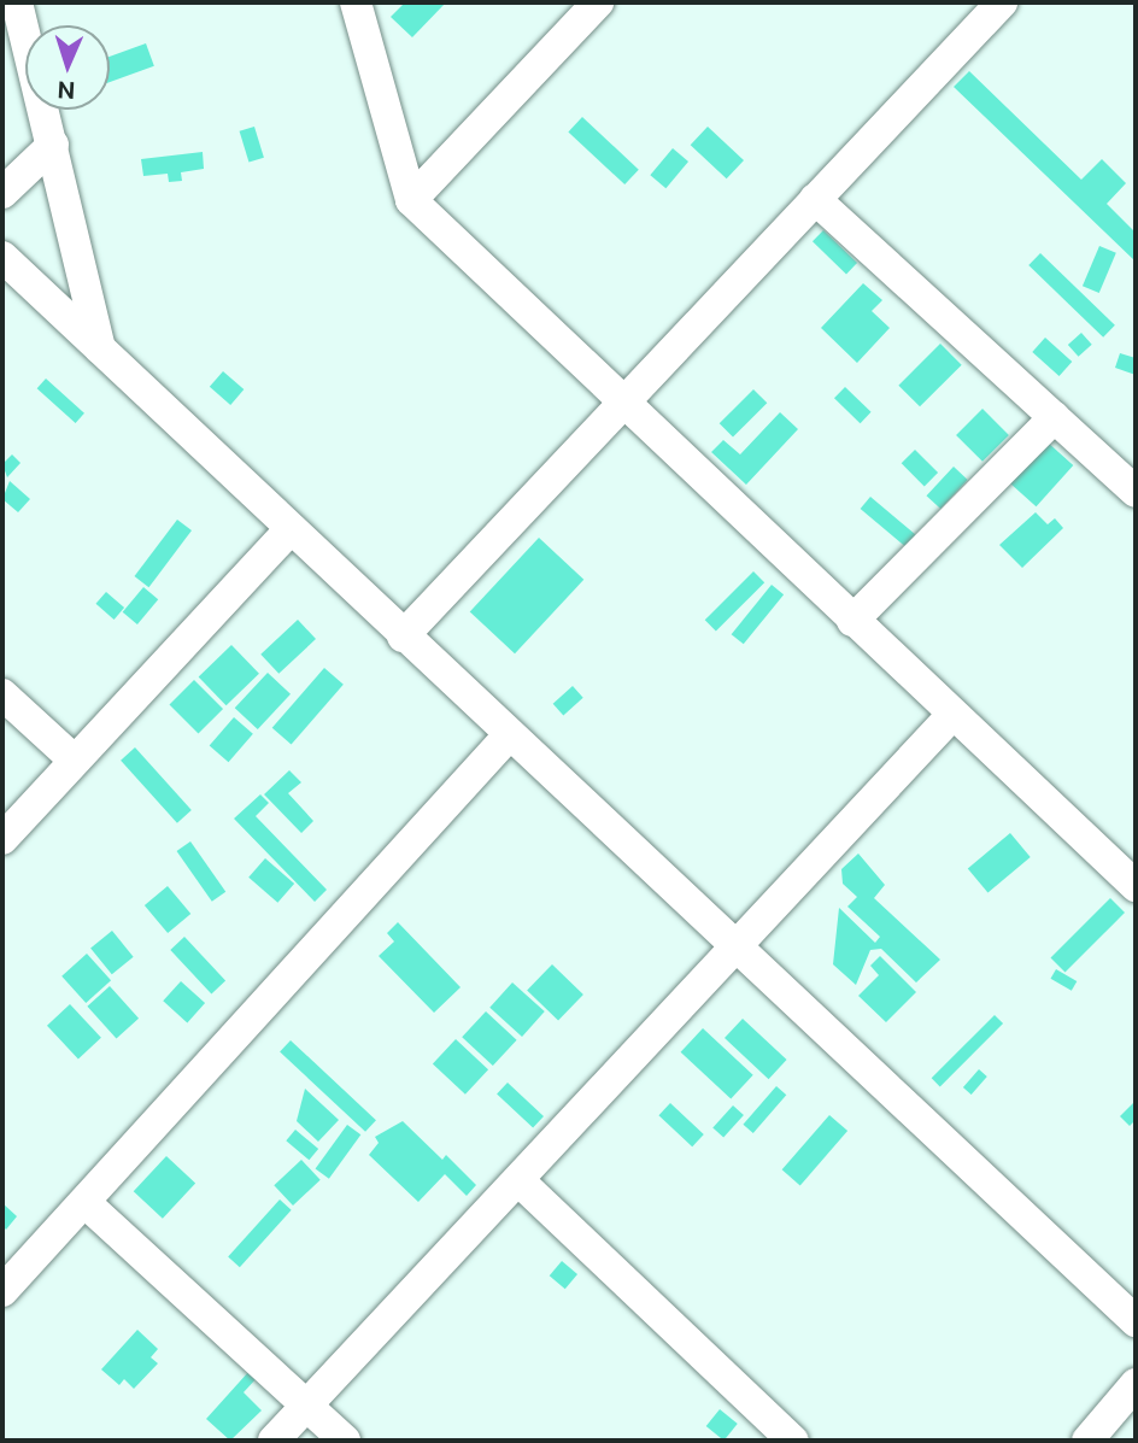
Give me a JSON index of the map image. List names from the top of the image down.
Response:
{
  "north": "bottom"
}
